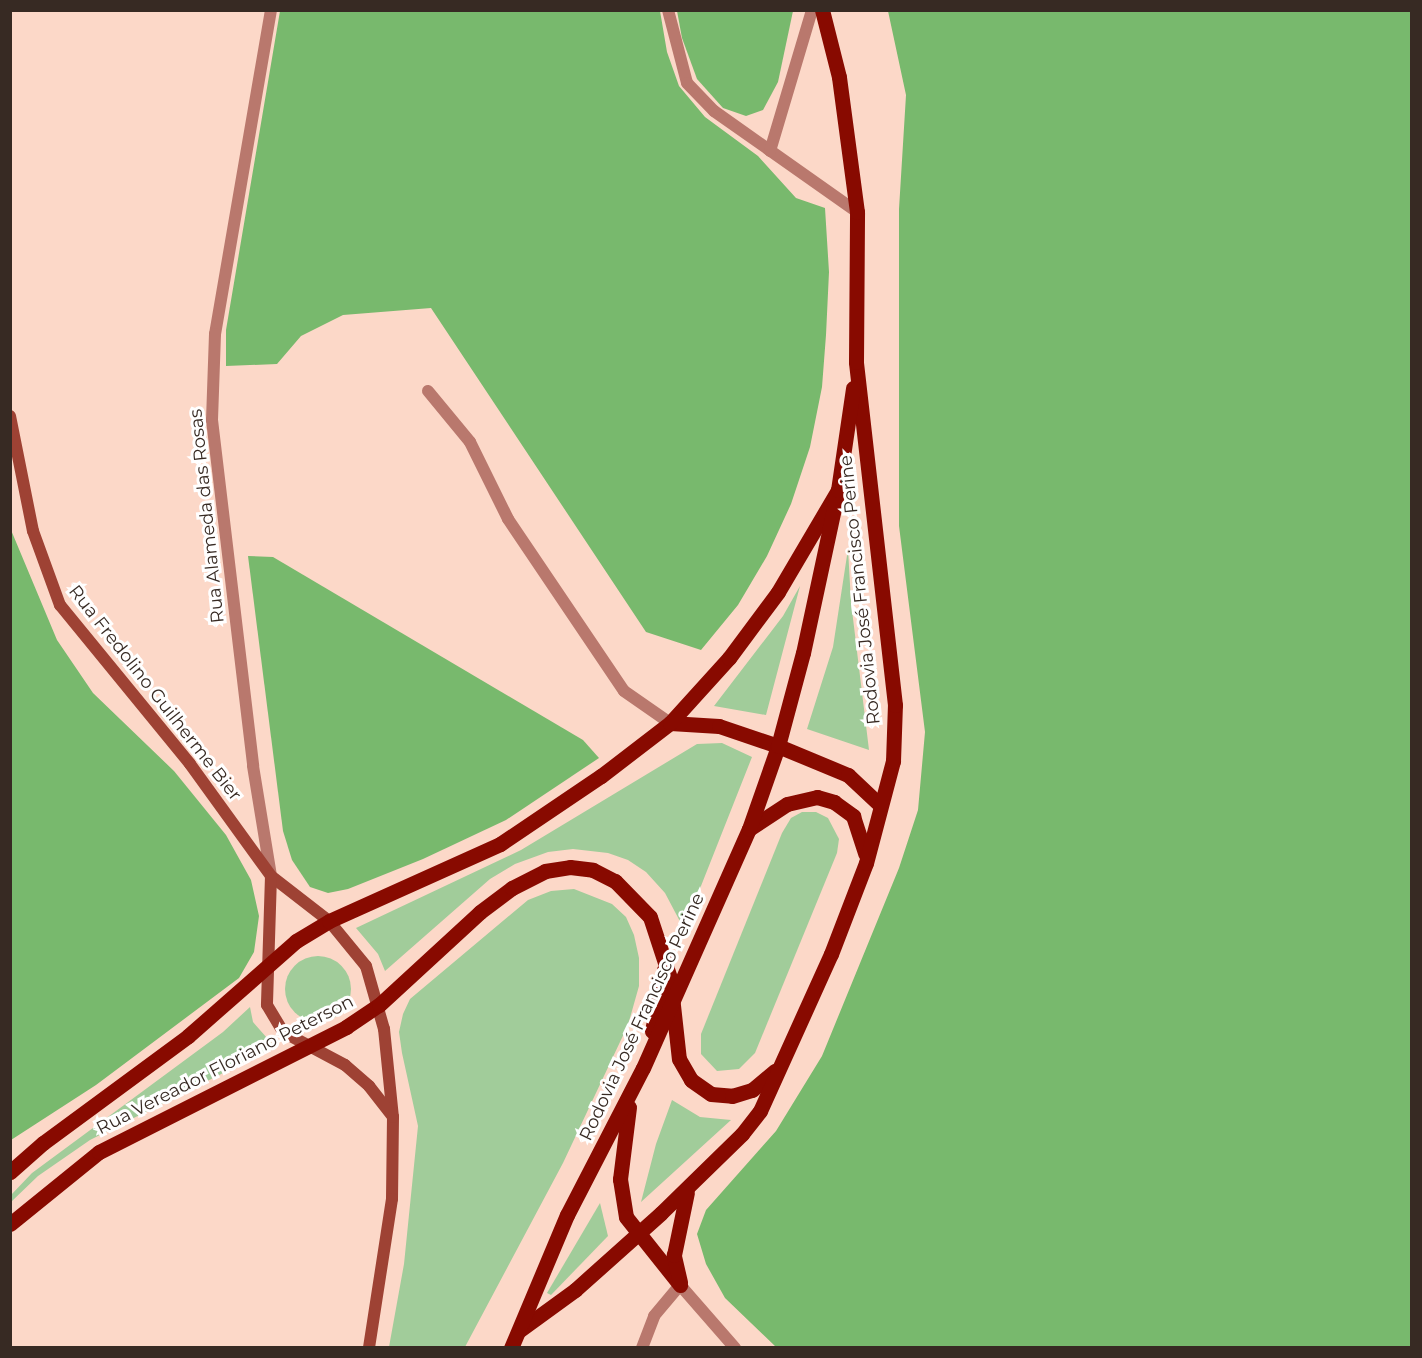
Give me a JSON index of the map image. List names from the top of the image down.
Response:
{
  "streets": {
    "main road": ["Rodovia José Francisco Perine", "Rua Vereador Floriano Peterson"],
    "street": ["Rua Alameda das Rosas", "Rua Fredolino Guilherme Bier"]
  },
  "crossings": [
    ["Rua Alameda das Rosas", "Rua Fredolino Guilherme Bier"],
    ["Rodovia José Francisco Perine", "Rua Vereador Floriano Peterson"],
    ["Rua Fredolino Guilherme Bier", "Rua Vereador Floriano Peterson"]
  ]
}
